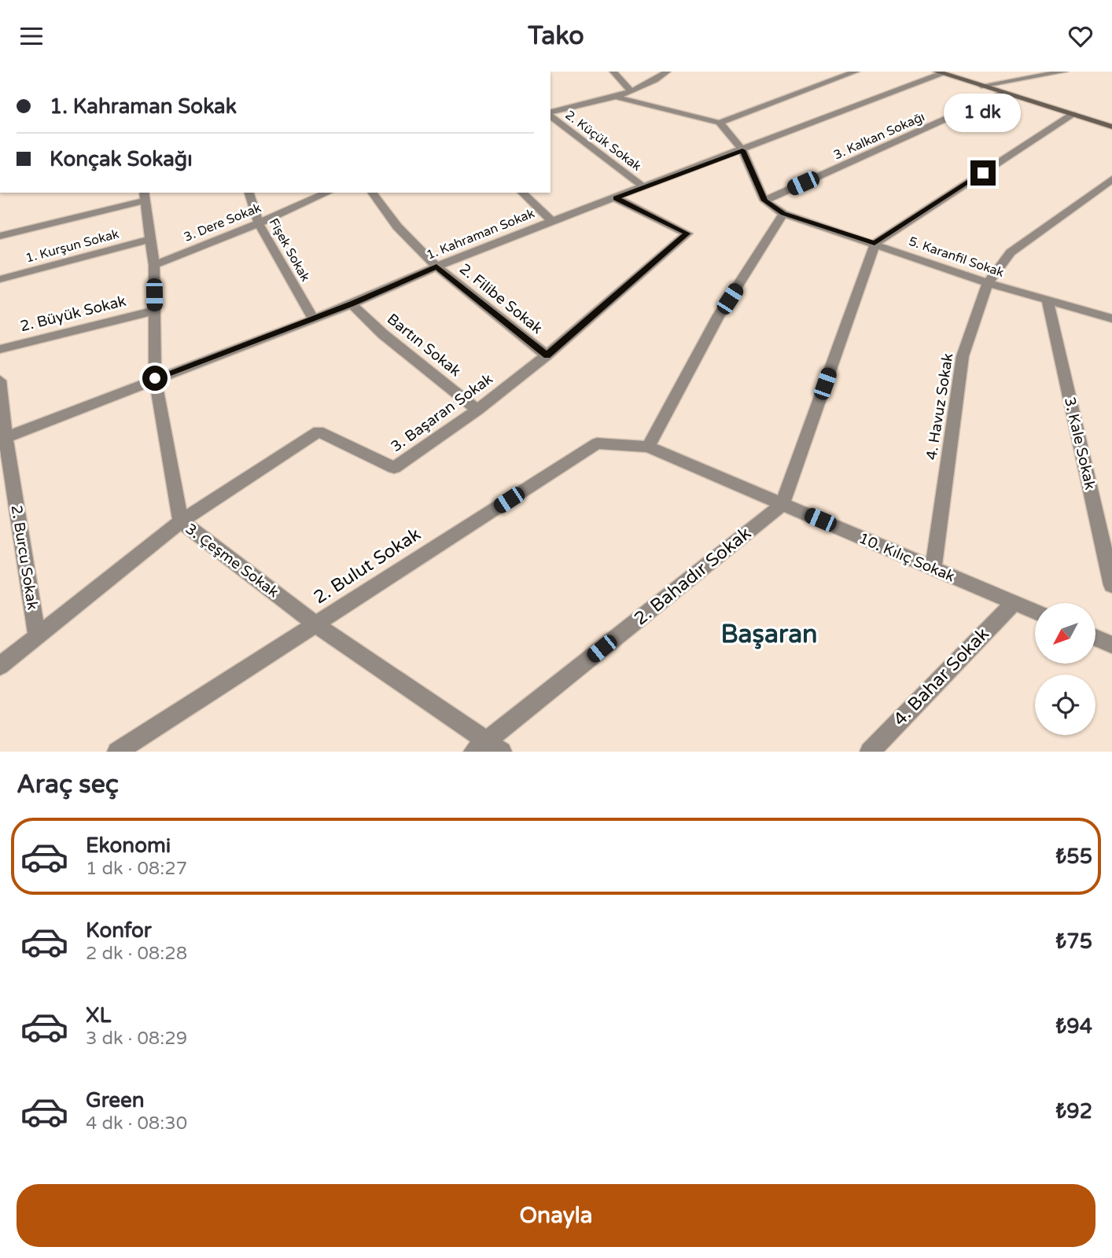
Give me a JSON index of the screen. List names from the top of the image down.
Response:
{
  "streets": {
    "street": [
      "3. Kalkan Sokağı",
      "2. Küçük Sokak",
      "3. Dere Sokak",
      "1. Kahraman Sokak",
      "1. Kurşun Sokak",
      "Fişek Sokak",
      "5. Karanfil Sokak",
      "2. Filibe Sokak",
      "2. Büyük Sokak",
      "Bartın Sokak",
      "4. Havuz Sokak",
      "3. Başaran Sokak",
      "3. Kale Sokak",
      "2. Burcu Sokak",
      "10. Kılıç Sokak",
      "3. Çeşme Sokak",
      "2. Bulut Sokak",
      "2. Bahadır Sokak",
      "4. Bahar Sokak"
    ]
  },
  "crossings": [
    ["3. Kalkan Sokağı", "5. Karanfil Sokak"],
    ["2. Küçük Sokak", "1. Kahraman Sokak"],
    ["3. Dere Sokak", "Fişek Sokak"],
    ["3. Dere Sokak", "3. Çeşme Sokak"],
    ["1. Kahraman Sokak", "Fişek Sokak"],
    ["1. Kahraman Sokak", "2. Filibe Sokak"],
    ["1. Kahraman Sokak", "Bartın Sokak"],
    ["1. Kahraman Sokak", "3. Başaran Sokak"],
    ["1. Kahraman Sokak", "2. Burcu Sokak"],
    ["1. Kahraman Sokak", "3. Çeşme Sokak"],
    ["1. Kurşun Sokak", "3. Çeşme Sokak"],
    ["5. Karanfil Sokak", "4. Havuz Sokak"],
    ["5. Karanfil Sokak", "3. Kale Sokak"],
    ["2. Filibe Sokak", "3. Başaran Sokak"],
    ["2. Büyük Sokak", "3. Çeşme Sokak"],
    ["Bartın Sokak", "3. Başaran Sokak"],
    ["4. Havuz Sokak", "10. Kılıç Sokak"],
    ["3. Başaran Sokak", "2. Burcu Sokak"],
    ["3. Başaran Sokak", "3. Çeşme Sokak"],
    ["10. Kılıç Sokak", "2. Bulut Sokak"],
    ["10. Kılıç Sokak", "2. Bahadır Sokak"],
    ["10. Kılıç Sokak", "4. Bahar Sokak"],
    ["3. Çeşme Sokak", "2. Bulut Sokak"],
    ["3. Çeşme Sokak", "2. Bahadır Sokak"]
  ],
  "districts": ["Başaran"],
  "north": "bottom left",
  "page": {
    "header": "Tako",
    "banner": ["1. Kahraman Sokak", "Konçak Sokağı"],
    "bubble": "1 dk",
    "heading": "Araç seç",
    "list": [
      {
        "name": "Ekonomi",
        "note": "1 dk · 08:27",
        "value": "₺55"
      },
      {
        "name": "Konfor",
        "note": "2 dk · 08:28",
        "value": "₺75"
      },
      {
        "name": "XL",
        "note": "3 dk · 08:29",
        "value": "₺94"
      },
      {
        "name": "Green",
        "note": "4 dk · 08:30",
        "value": "₺92"
      }
    ],
    "buttons": "Onayla"
  }
}
